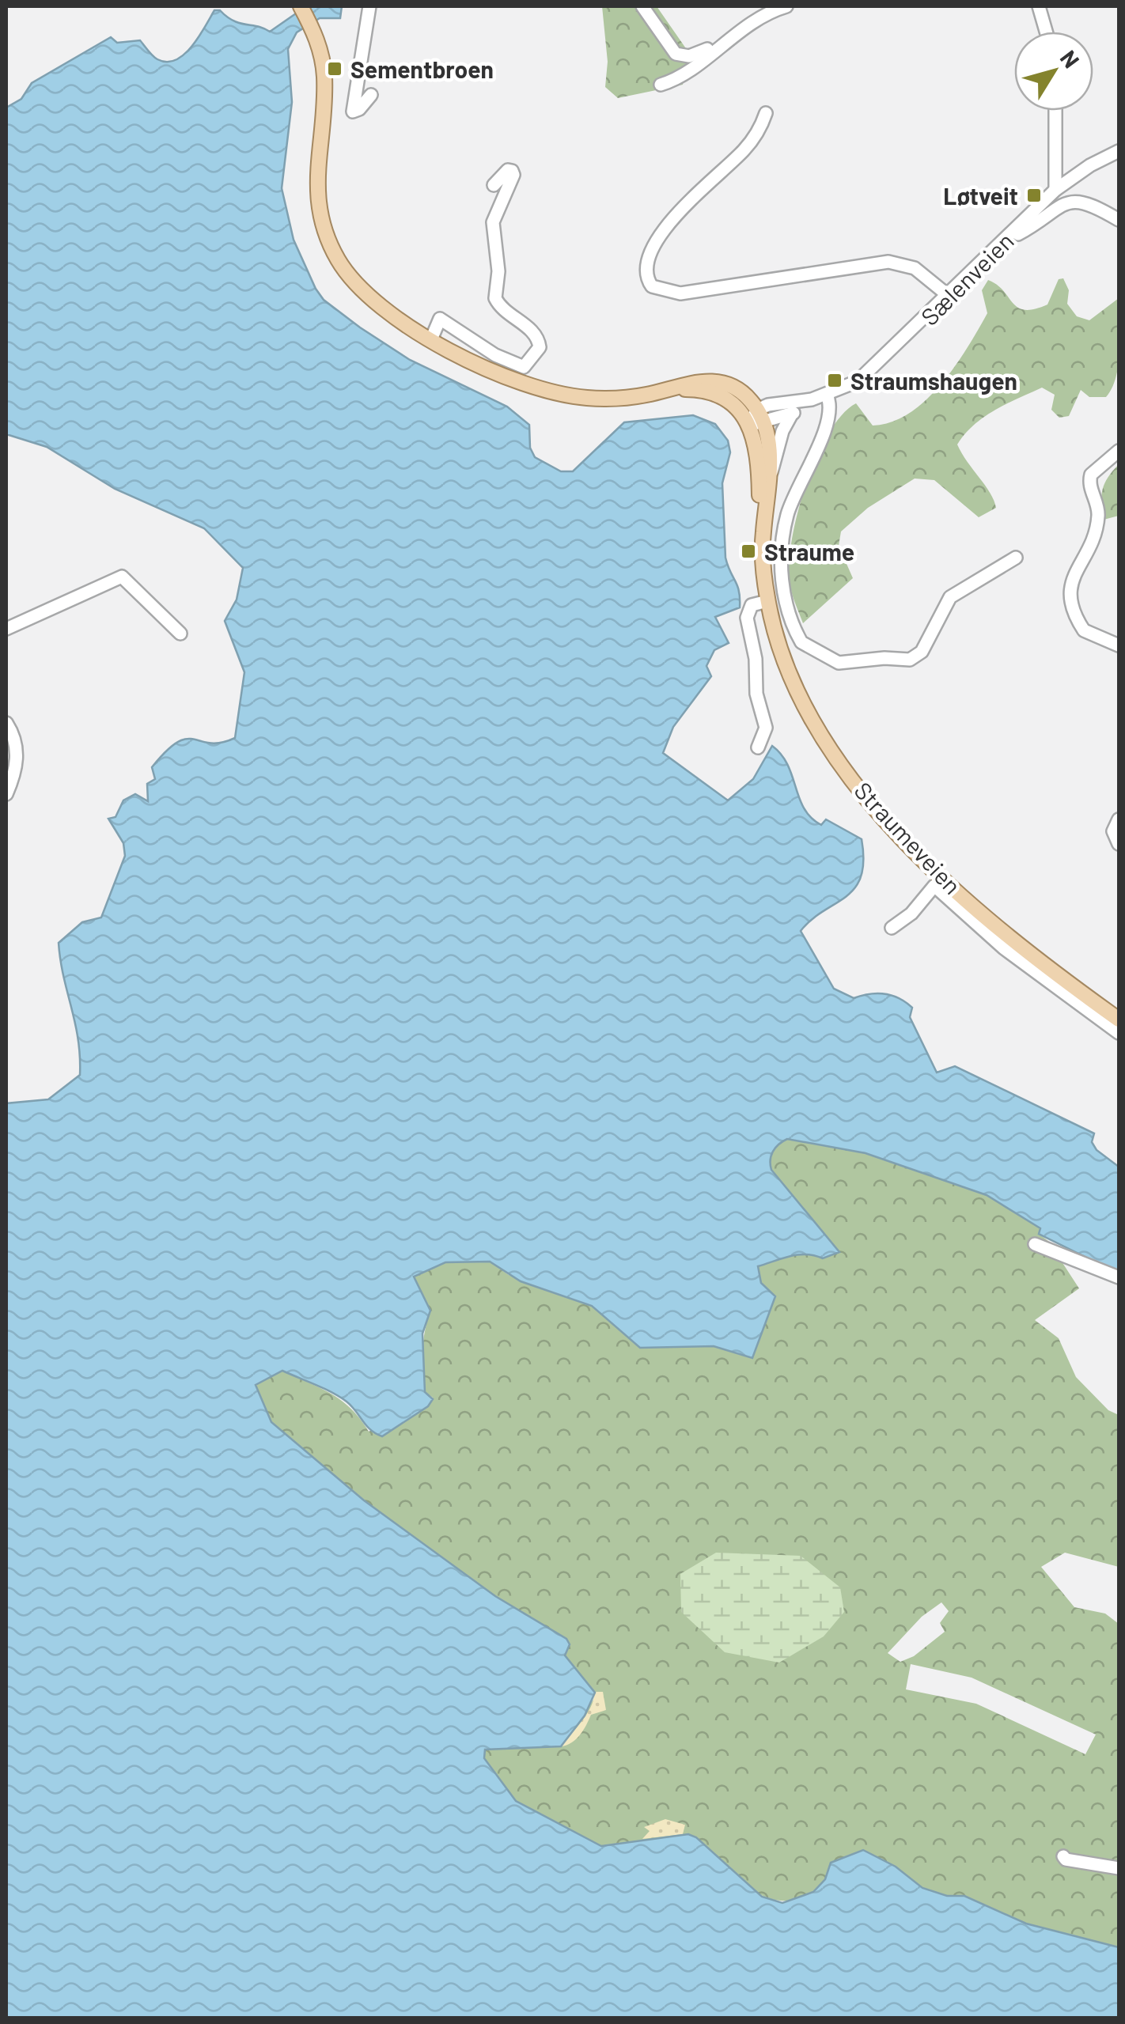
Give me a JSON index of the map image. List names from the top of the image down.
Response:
{
  "streets": {
    "main road": ["Straumeveien"],
    "street": ["Sælenveien"]
  },
  "crossings": [
    ["Sælenveien", "Straumeveien"]
  ],
  "places": {
    "transit": [
      "Sementbroen",
      "Løtveit",
      "Straumshaugen",
      "Straume"
    ]
  },
  "north": "top right"
}
